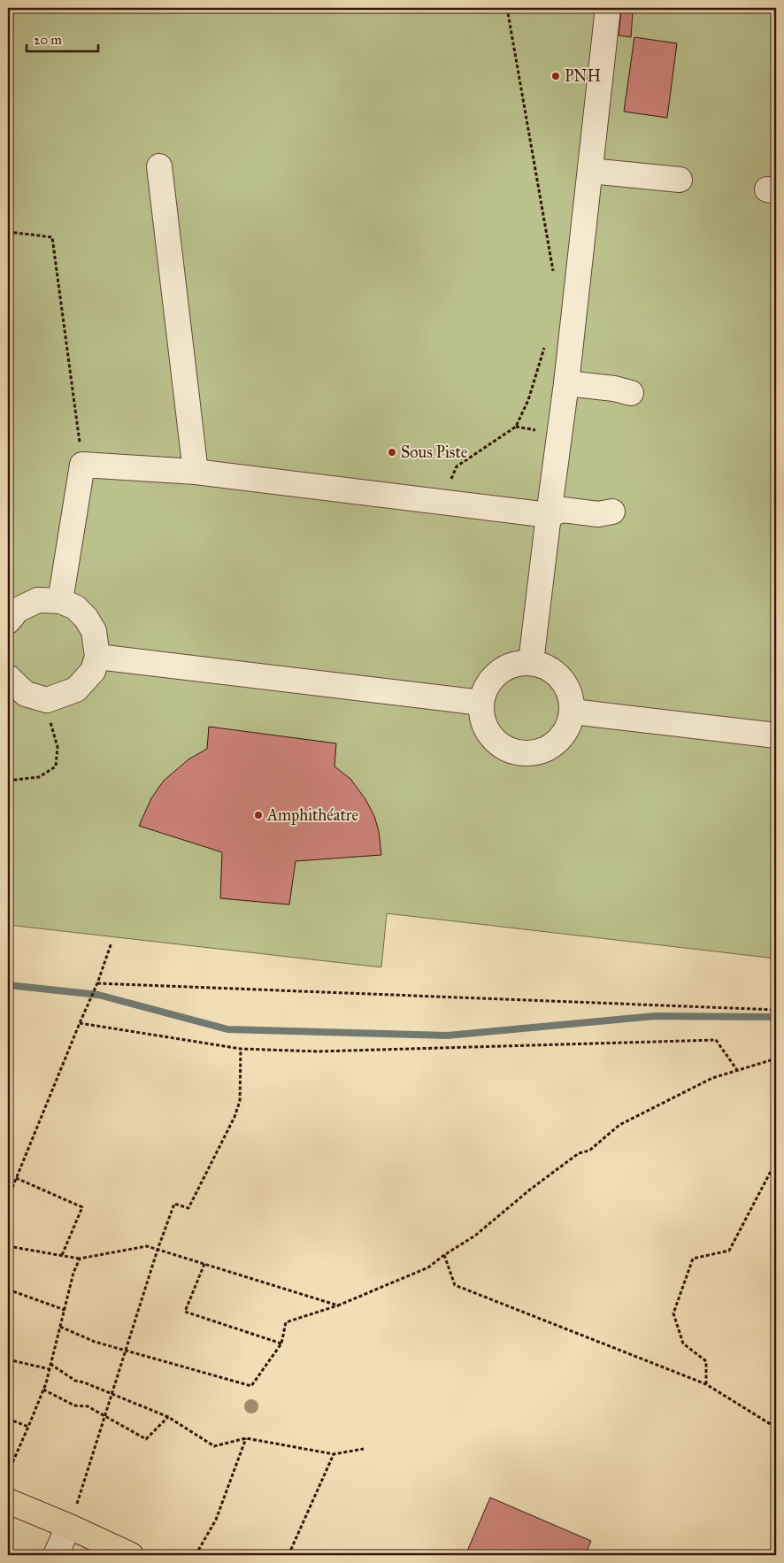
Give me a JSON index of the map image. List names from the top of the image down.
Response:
{
  "places": ["PNH", "Sous Piste", "Amphithéatre"],
  "scale_bar": "20 m"
}
